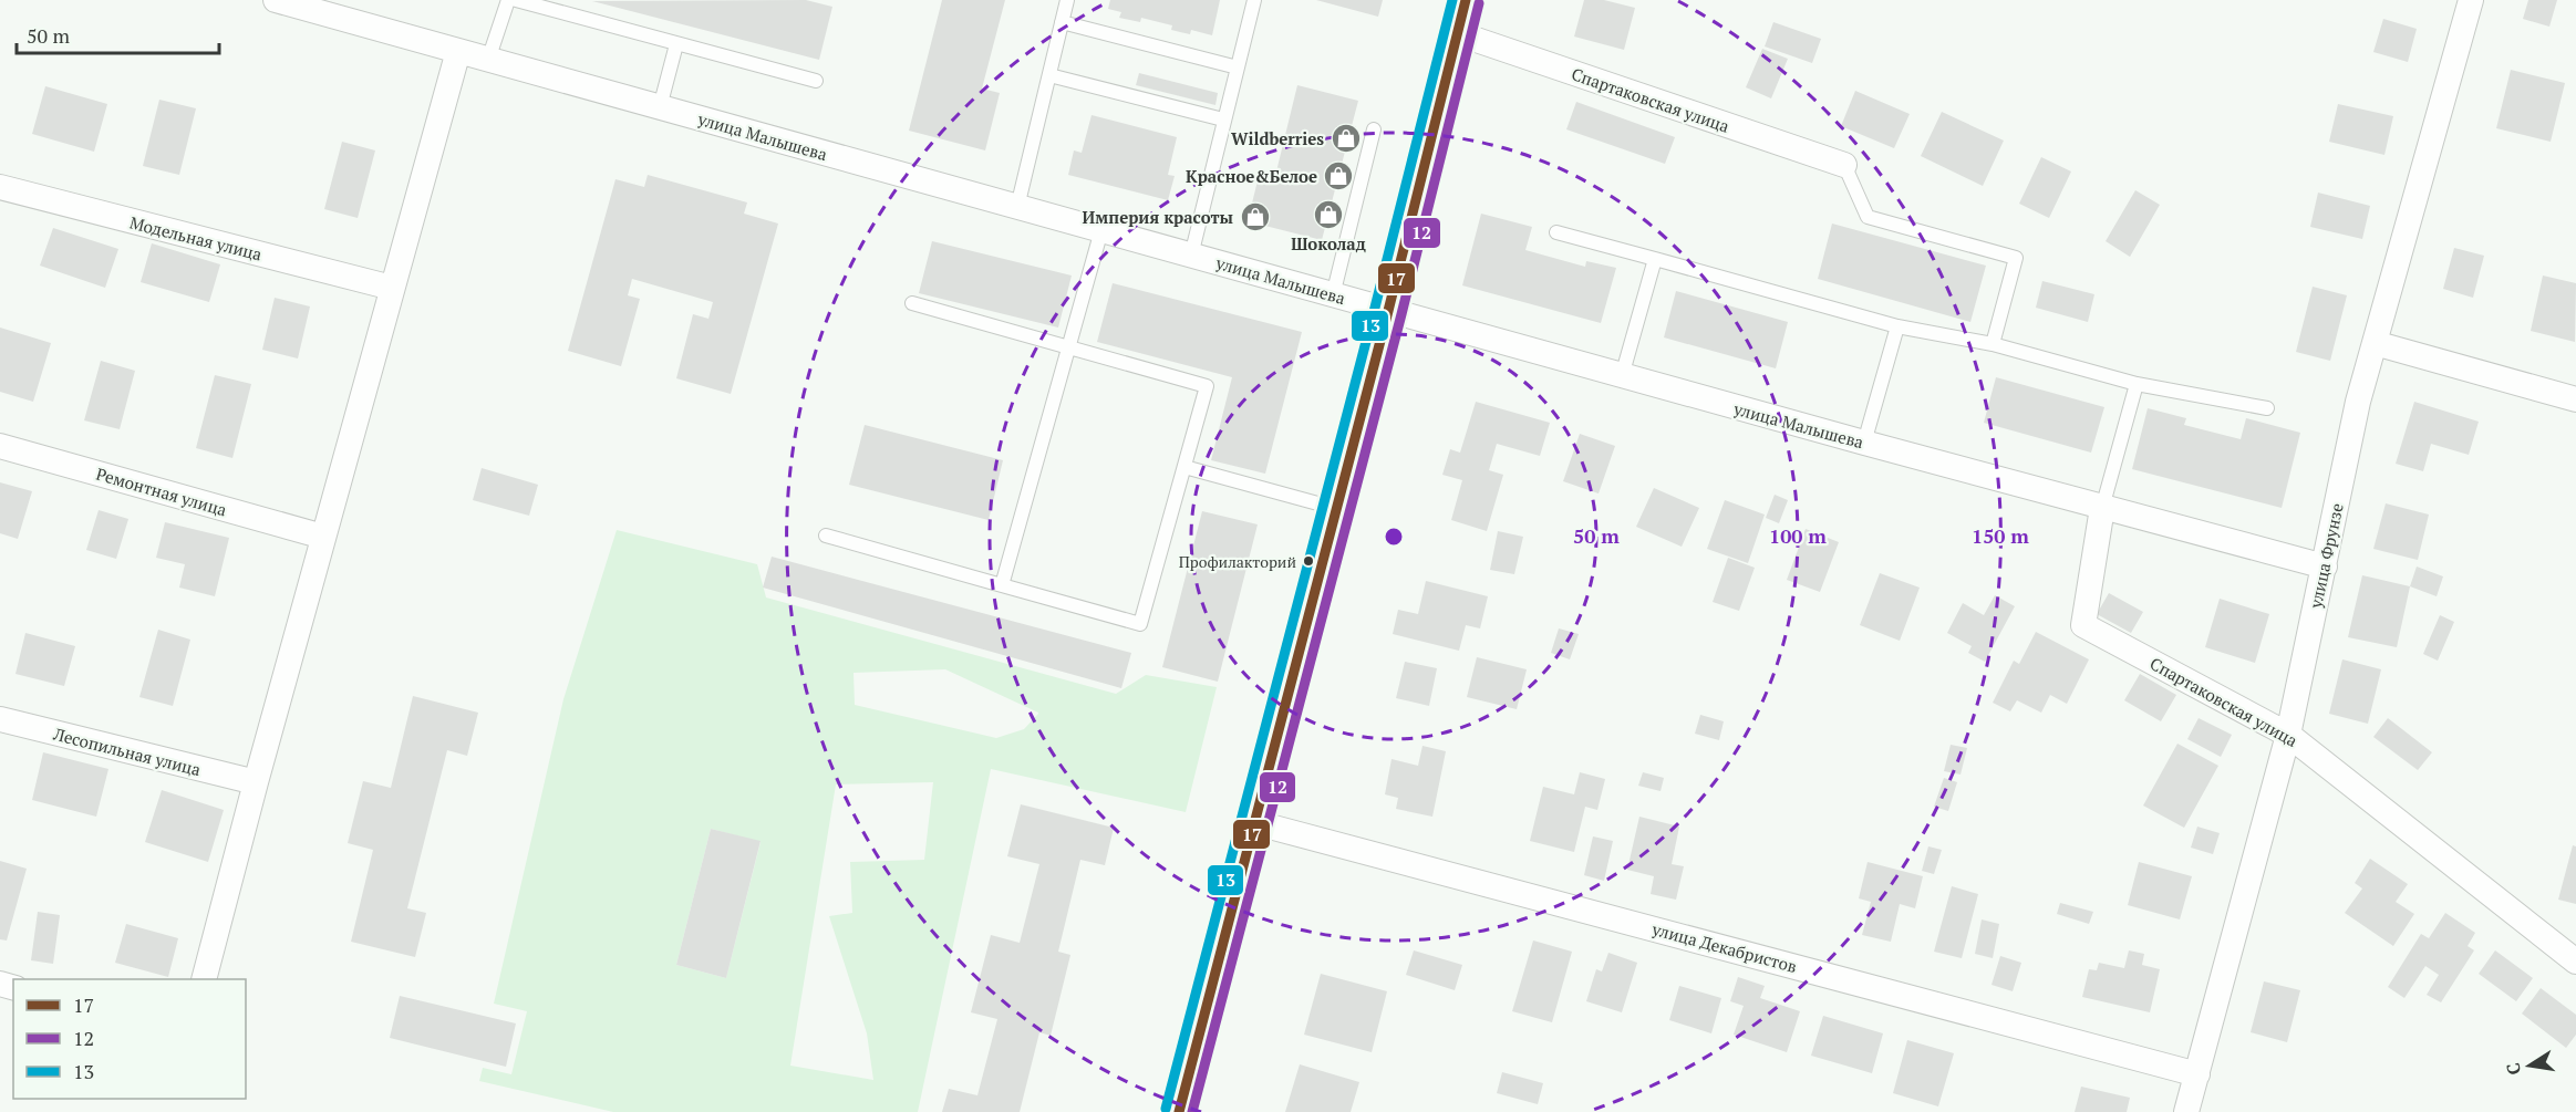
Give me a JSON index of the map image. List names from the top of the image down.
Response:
{
  "streets": {
    "street": [
      "Спартаковская улица",
      "улица Малышева",
      "Модельная улица",
      "Ремонтная улица",
      "улица Фрунзе",
      "Лесопильная улица",
      "улица Декабристов"
    ]
  },
  "crossings": [
    ["Спартаковская улица", "улица Малышева"],
    ["Спартаковская улица", "улица Фрунзе"],
    ["улица Малышева", "улица Фрунзе"],
    ["улица Фрунзе", "улица Декабристов"]
  ],
  "places": {
    "shop": [
      "Wildberries",
      "Красное&Белое",
      "Шоколад",
      "Империя красоты"
    ],
    "other": ["Профилакторий"]
  },
  "lines": ["transit line 17", "transit line 13", "transit line 12"],
  "legend": ["17", "12", "13"],
  "scale_bar": "50 m",
  "north": "left",
  "rings": ["50 m", "100 m", "150 m"]
}
